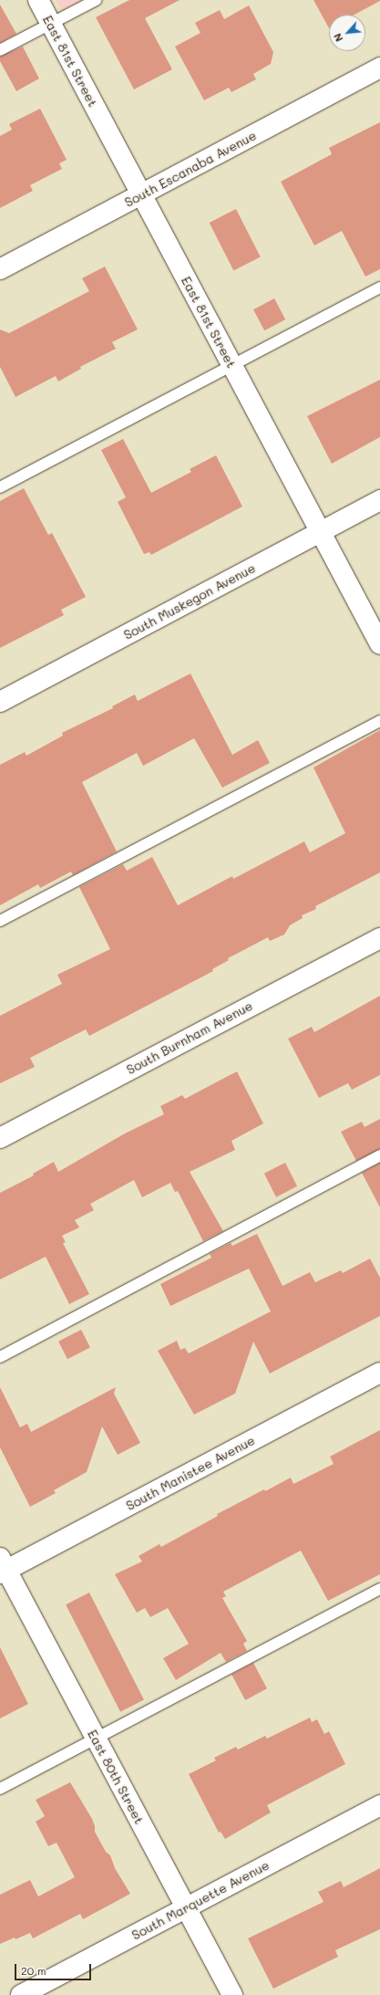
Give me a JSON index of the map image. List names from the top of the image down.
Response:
{
  "streets": {
    "street": [
      "East 81st Street",
      "South Escanaba Avenue",
      "South Muskegon Avenue",
      "South Burnham Avenue",
      "South Manistee Avenue",
      "East 80th Street",
      "South Marquette Avenue"
    ]
  },
  "crossings": [
    ["East 81st Street", "South Escanaba Avenue"],
    ["East 81st Street", "South Muskegon Avenue"],
    ["South Manistee Avenue", "East 80th Street"],
    ["East 80th Street", "South Marquette Avenue"]
  ],
  "scale_bar": "20 m",
  "north": "bottom left"
}
